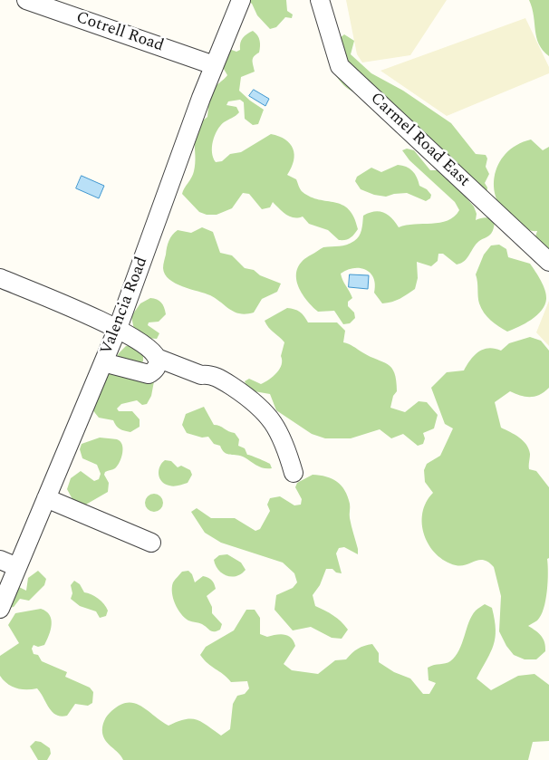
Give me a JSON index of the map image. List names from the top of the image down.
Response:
{
  "streets": {
    "street": ["Cotrell Road", "Carmel Road East", "Valencia Road"]
  },
  "crossings": [
    ["Cotrell Road", "Valencia Road"]
  ]
}
